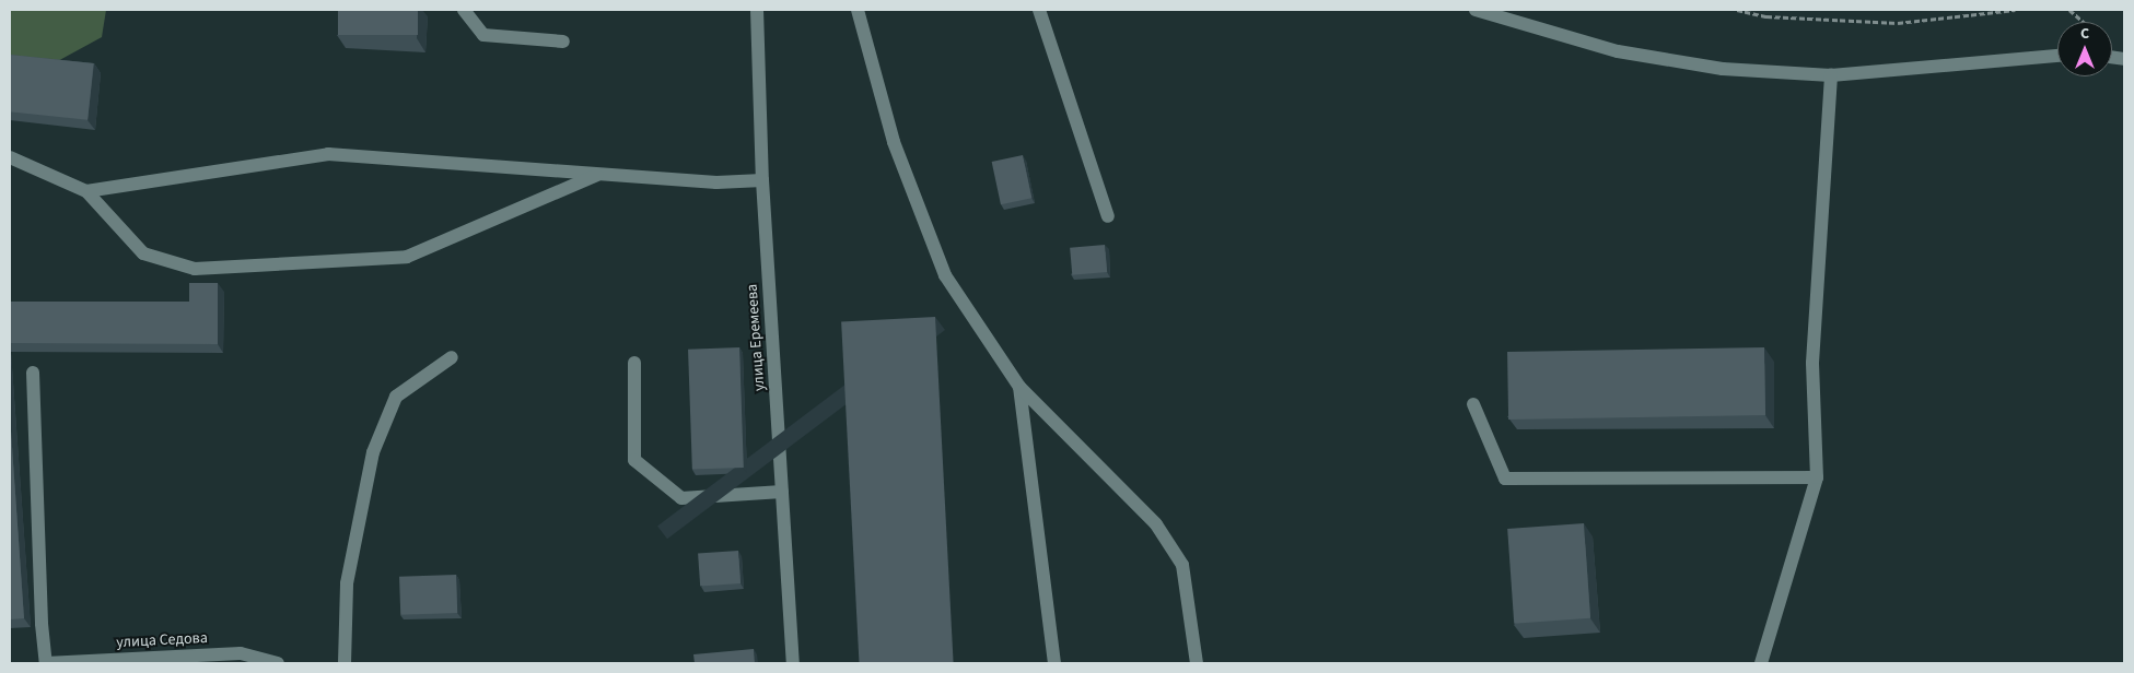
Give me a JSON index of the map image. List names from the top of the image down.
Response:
{
  "streets": {
    "street": ["улица Еремеева", "улица Седова"]
  },
  "north": "top"
}
